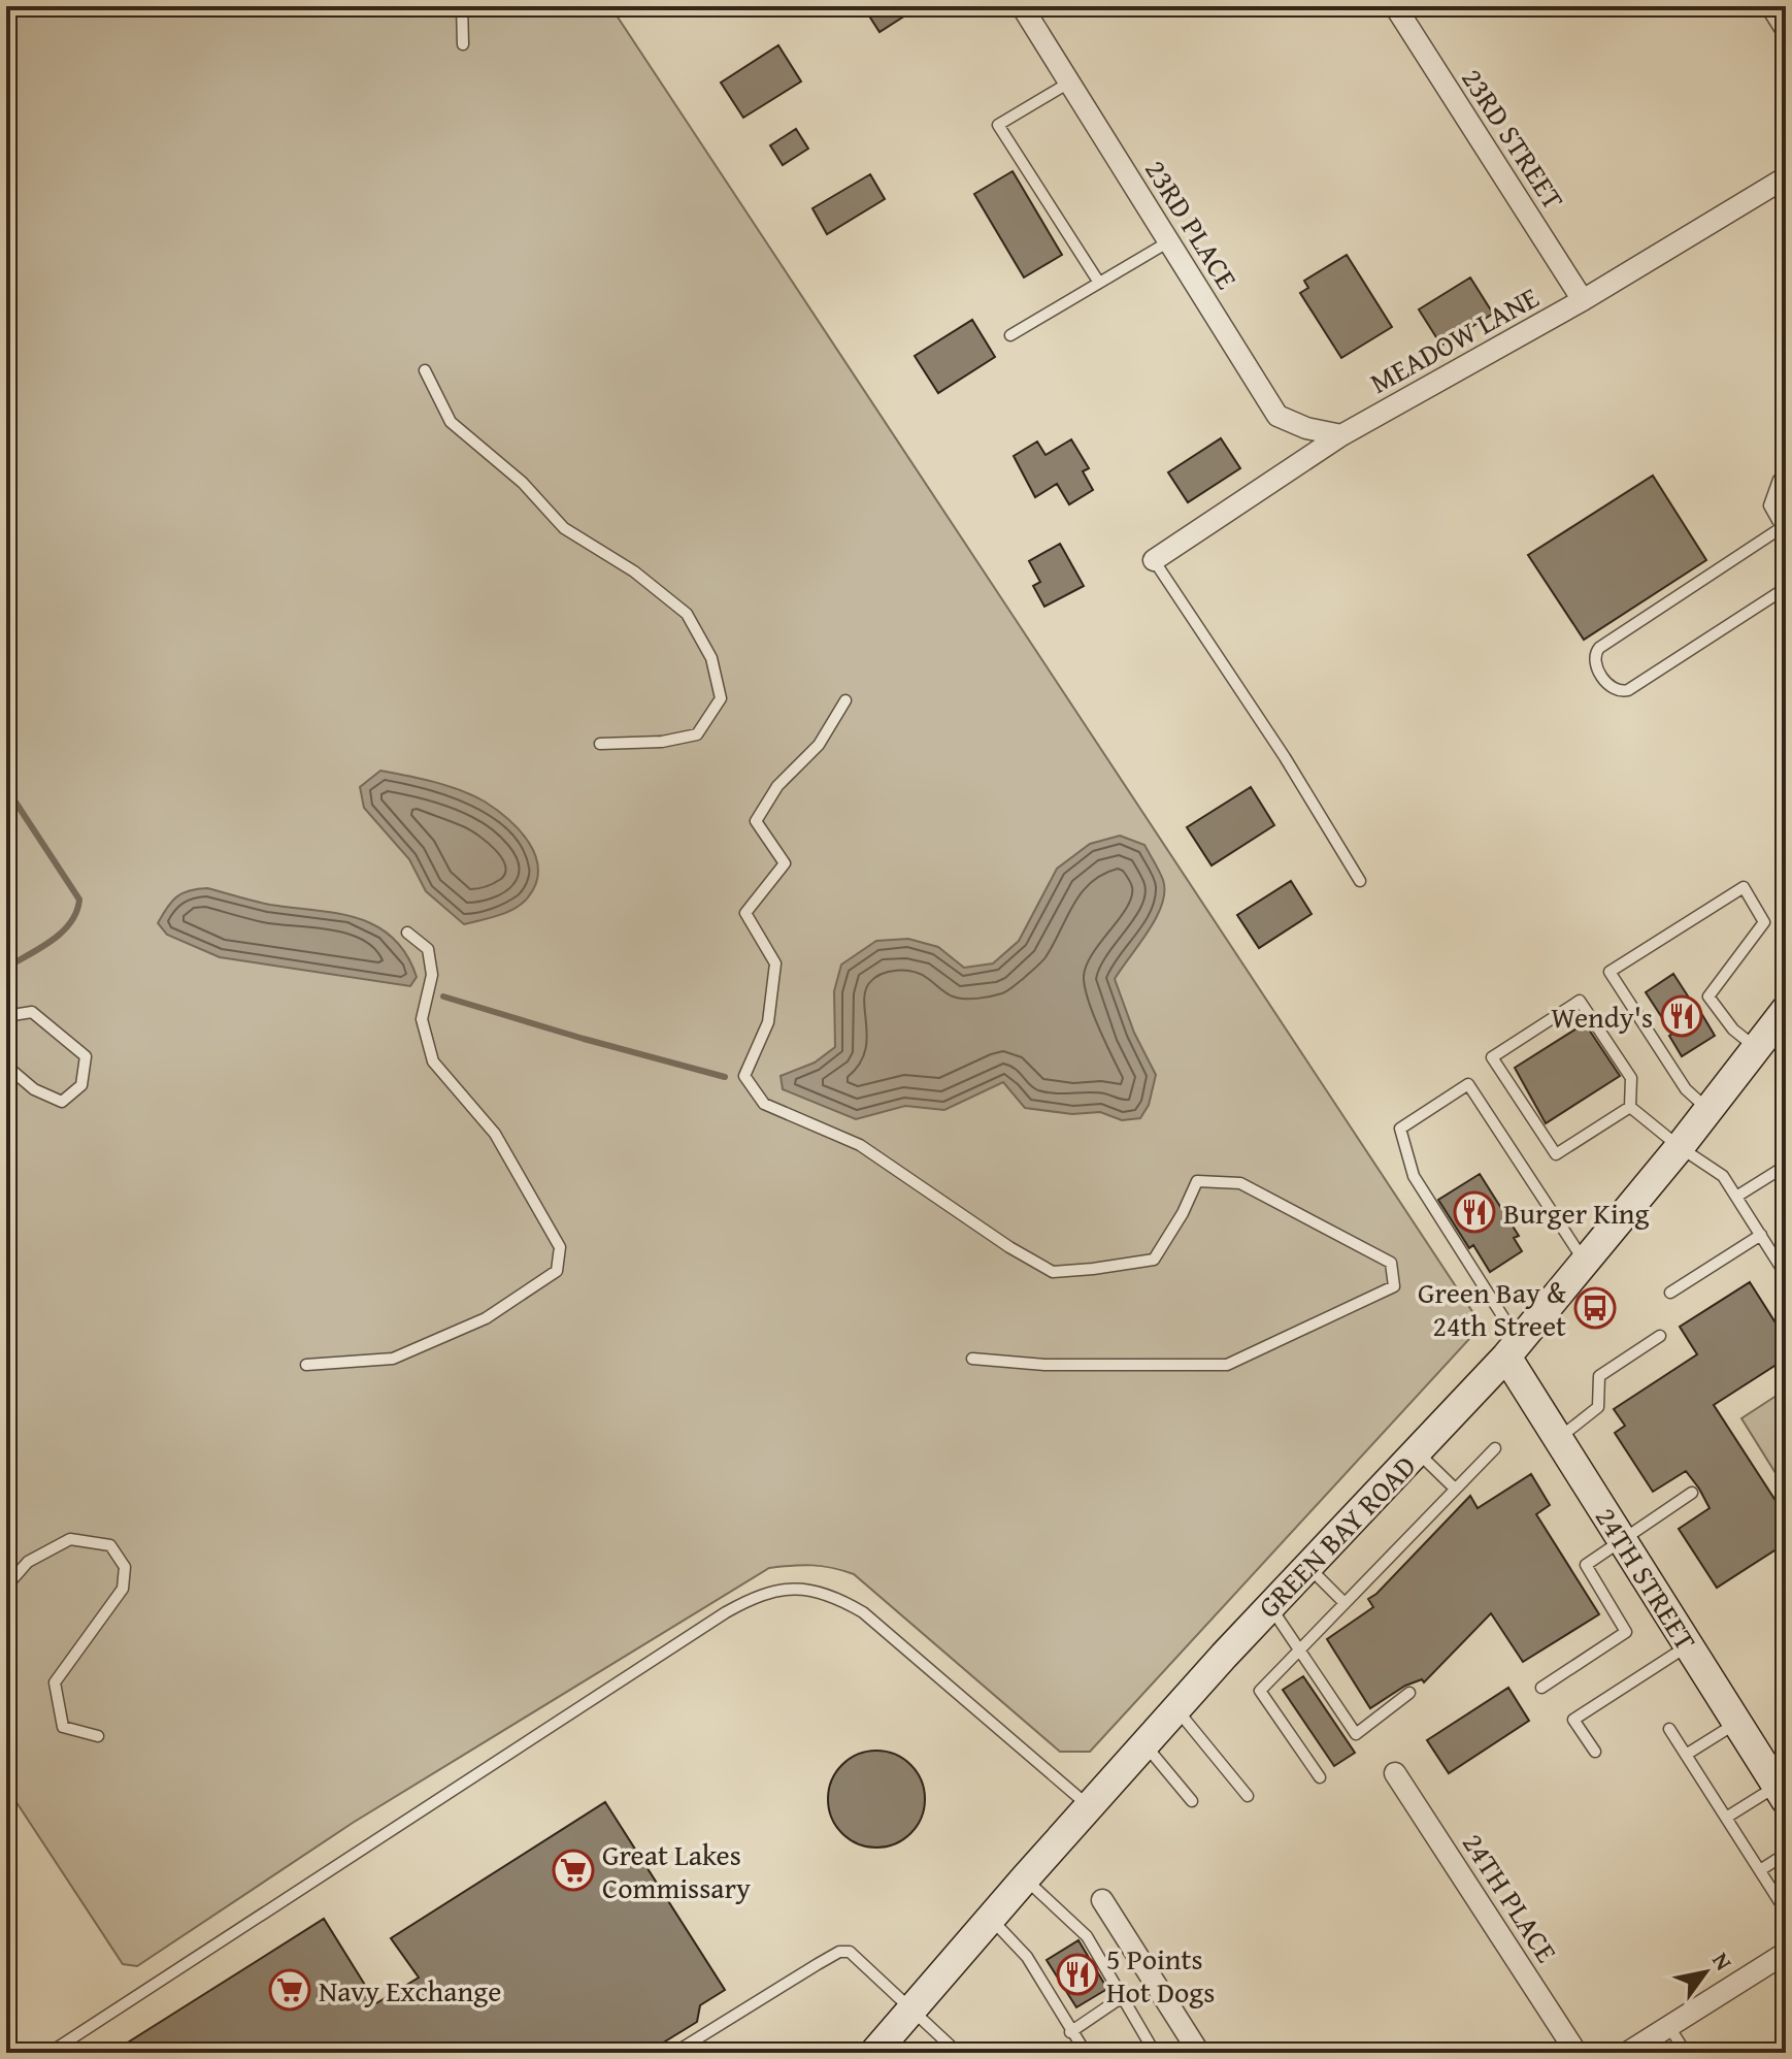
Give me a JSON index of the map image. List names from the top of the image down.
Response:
{
  "streets": {
    "main road": ["GREEN BAY ROAD", "24TH STREET"],
    "street": [
      "23RD STREET",
      "23RD PLACE",
      "MEADOW LANE",
      "24TH PLACE"
    ]
  },
  "crossings": [
    ["23RD STREET", "MEADOW LANE"],
    ["23RD PLACE", "MEADOW LANE"],
    ["GREEN BAY ROAD", "24TH STREET"]
  ],
  "places": {
    "restaurant": ["Wendy's", "Burger King", "5 Points Hot Dogs"],
    "bus stop": ["Green Bay & 24th Street"],
    "supermarket": ["Great Lakes Commissary", "Navy Exchange"]
  },
  "north": "top right"
}
